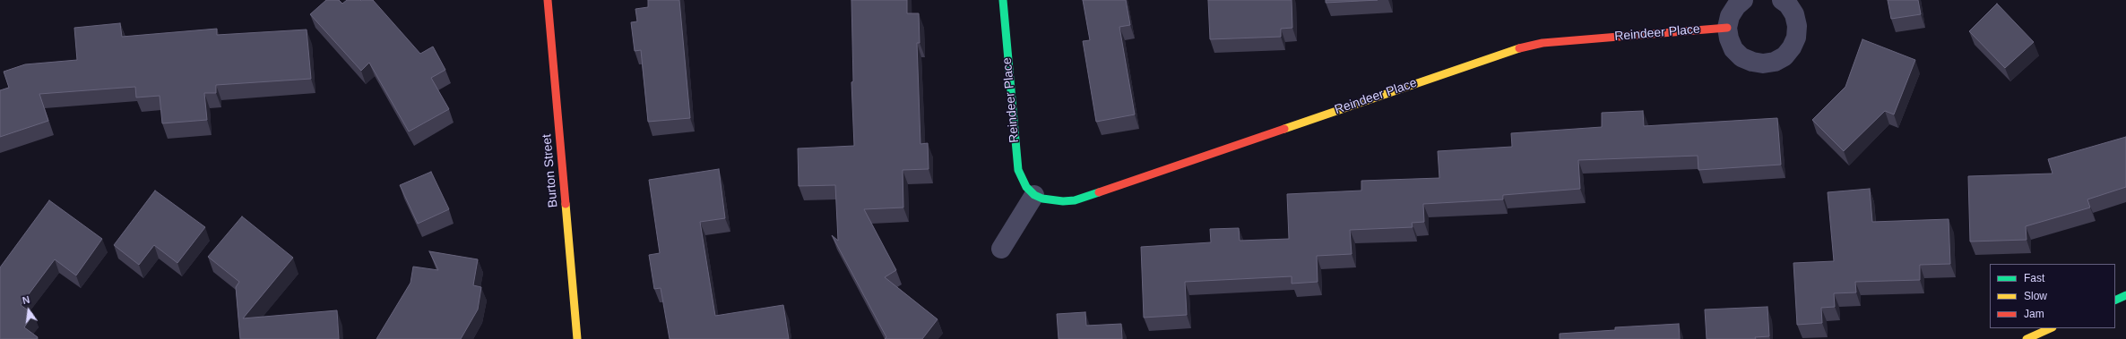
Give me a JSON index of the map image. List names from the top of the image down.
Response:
{
  "streets": {
    "street": ["Reindeer Place", "Burton Street"]
  },
  "legend": ["Fast", "Slow", "Jam"],
  "north": "top"
}
